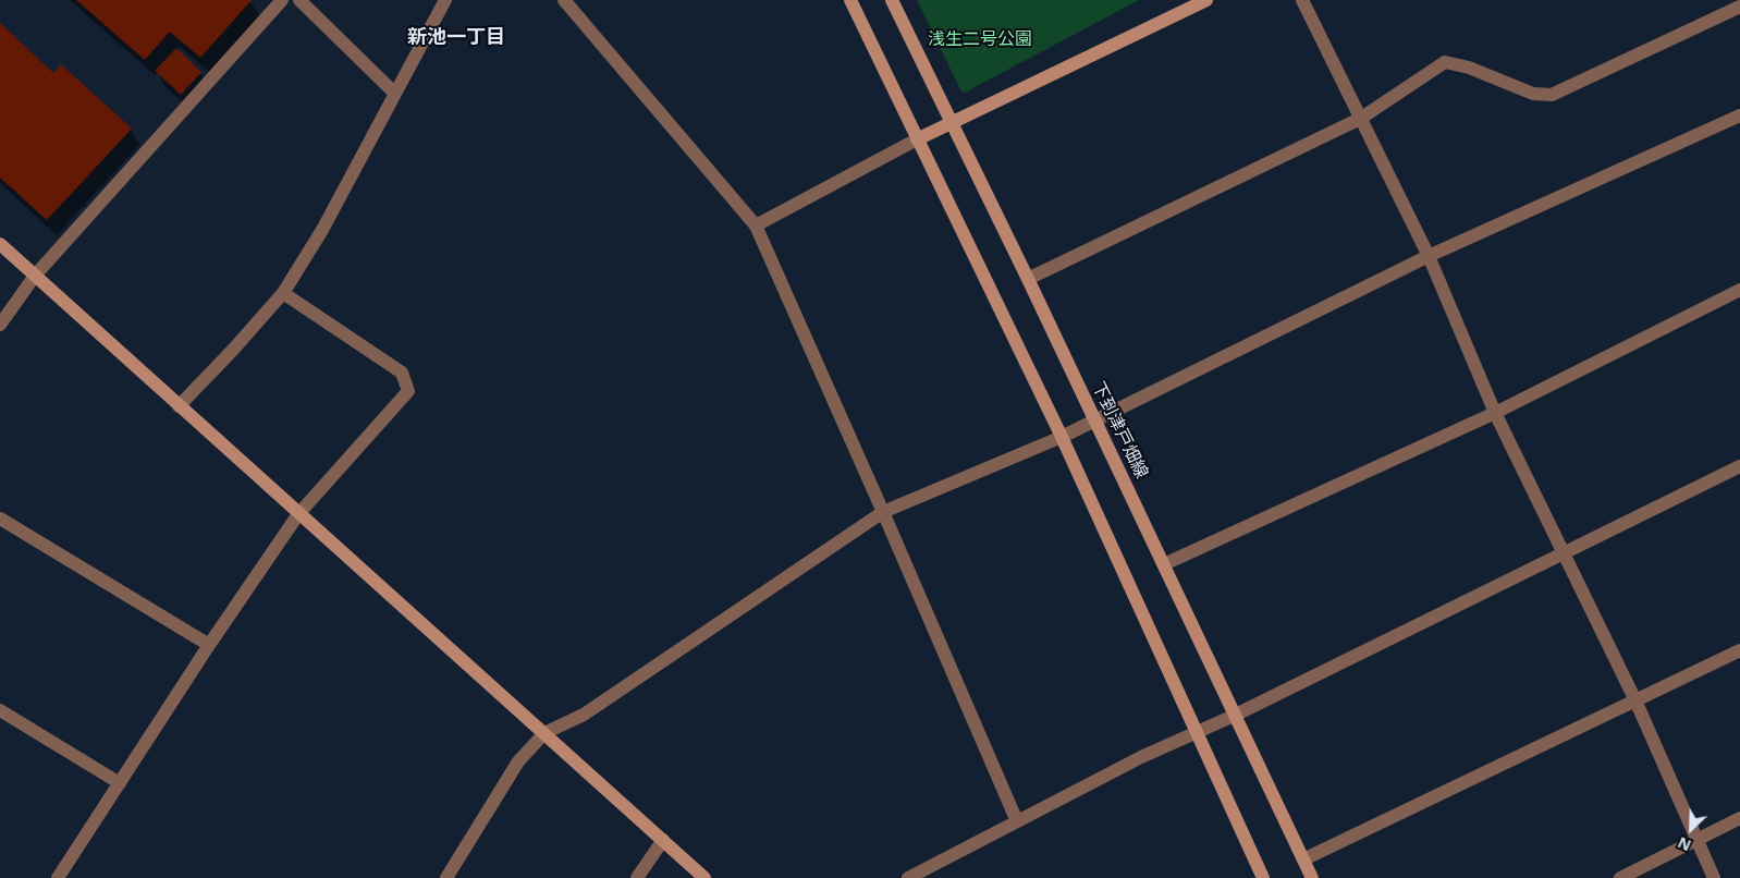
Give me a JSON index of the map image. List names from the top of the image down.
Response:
{
  "streets": {
    "main road": ["下到津戸畑線"]
  },
  "districts": ["新池一丁目"],
  "parks": ["浅生二号公園"],
  "north": "bottom left"
}
